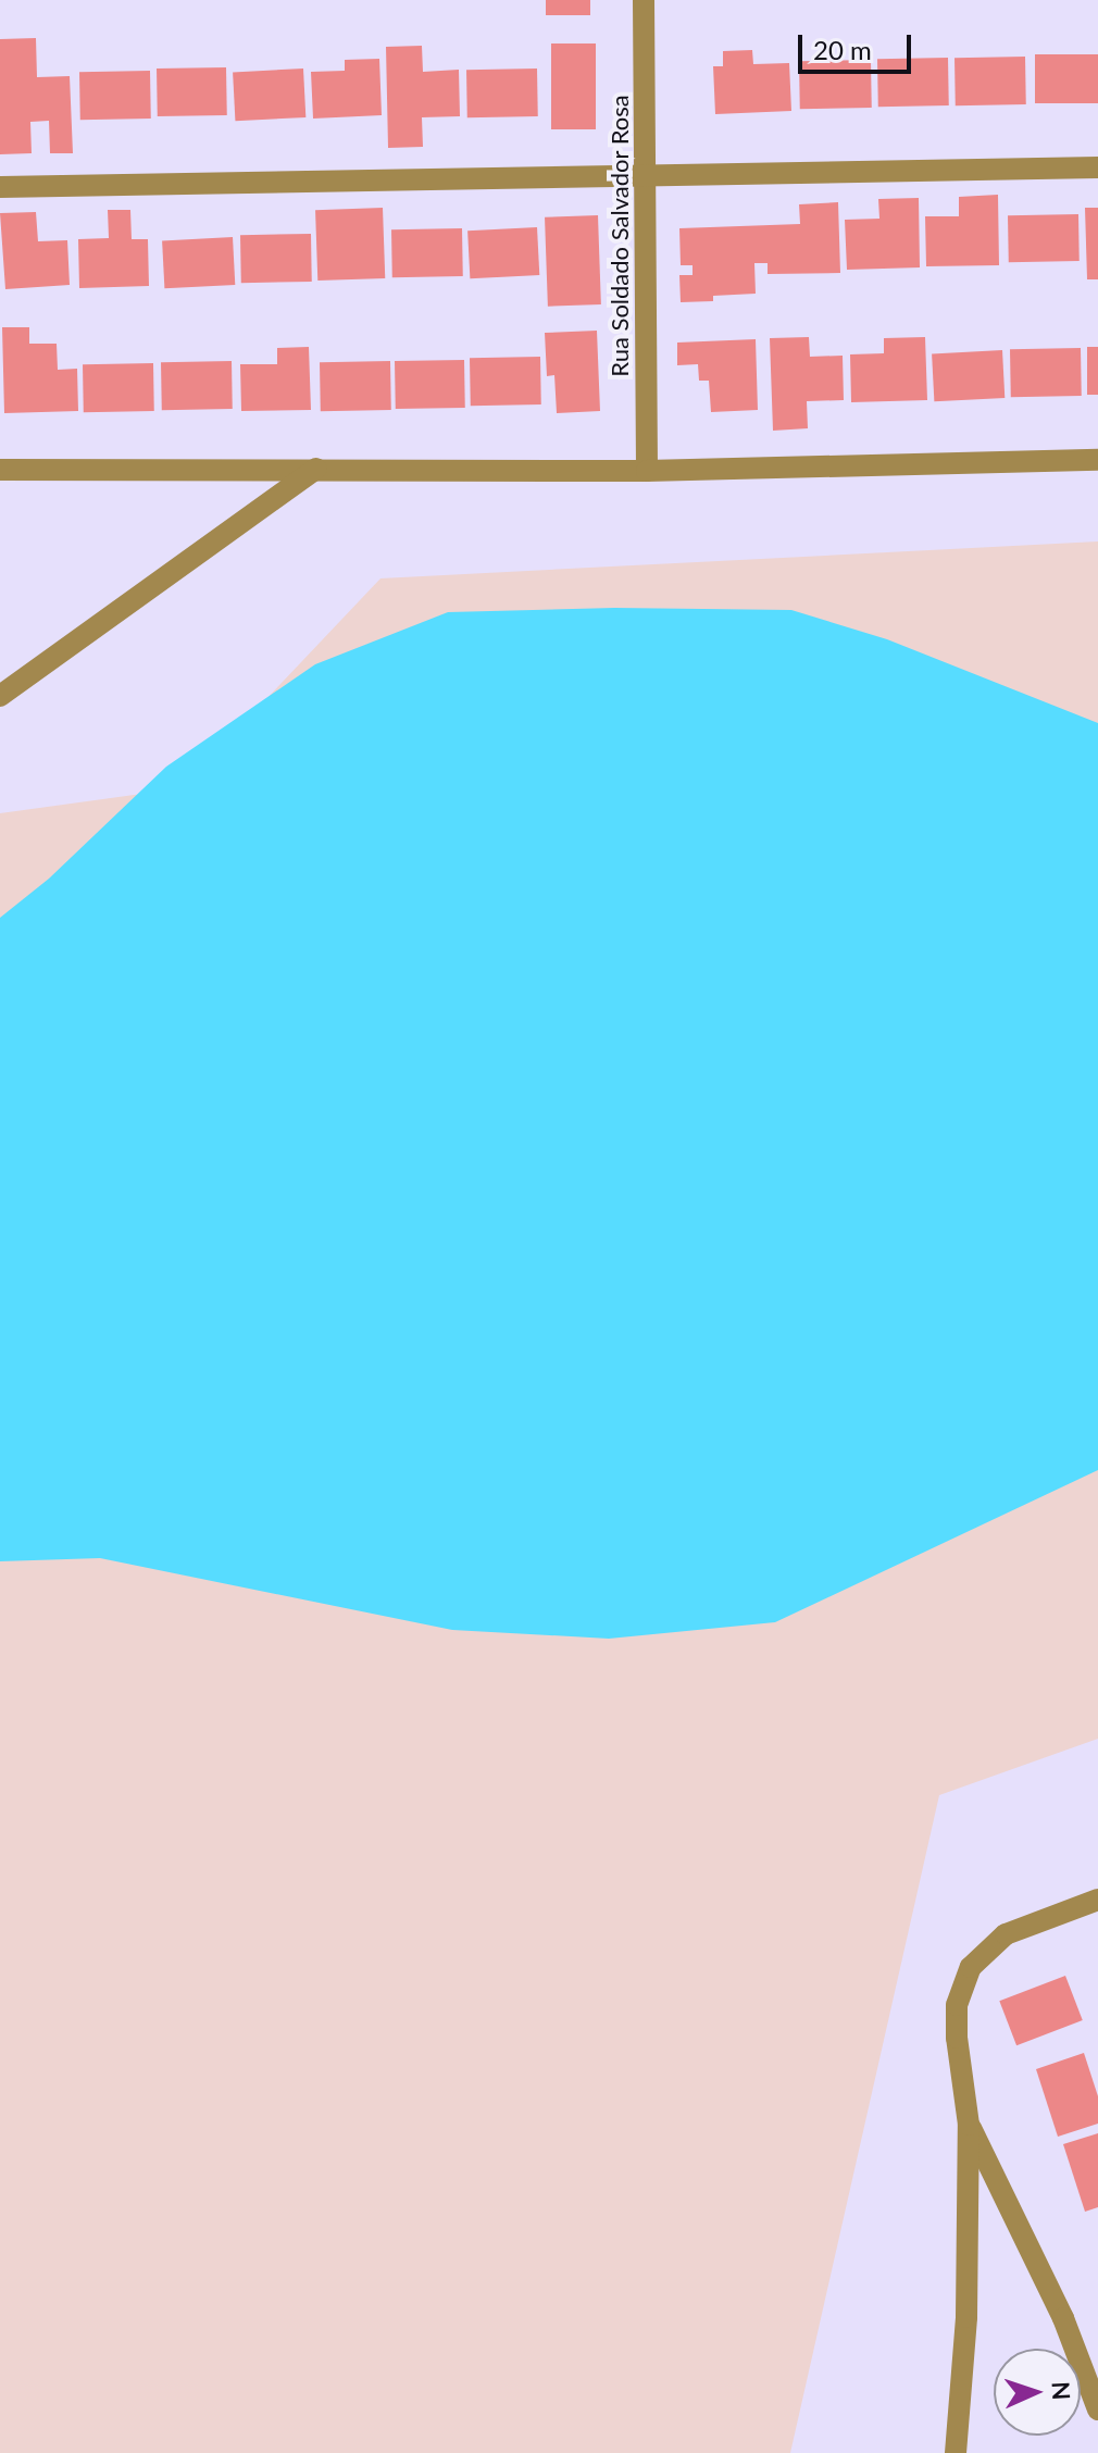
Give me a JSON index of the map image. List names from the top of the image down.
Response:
{
  "streets": {
    "street": ["Rua Soldado Salvador Rosa"]
  },
  "scale_bar": "20 m",
  "north": "right"
}
